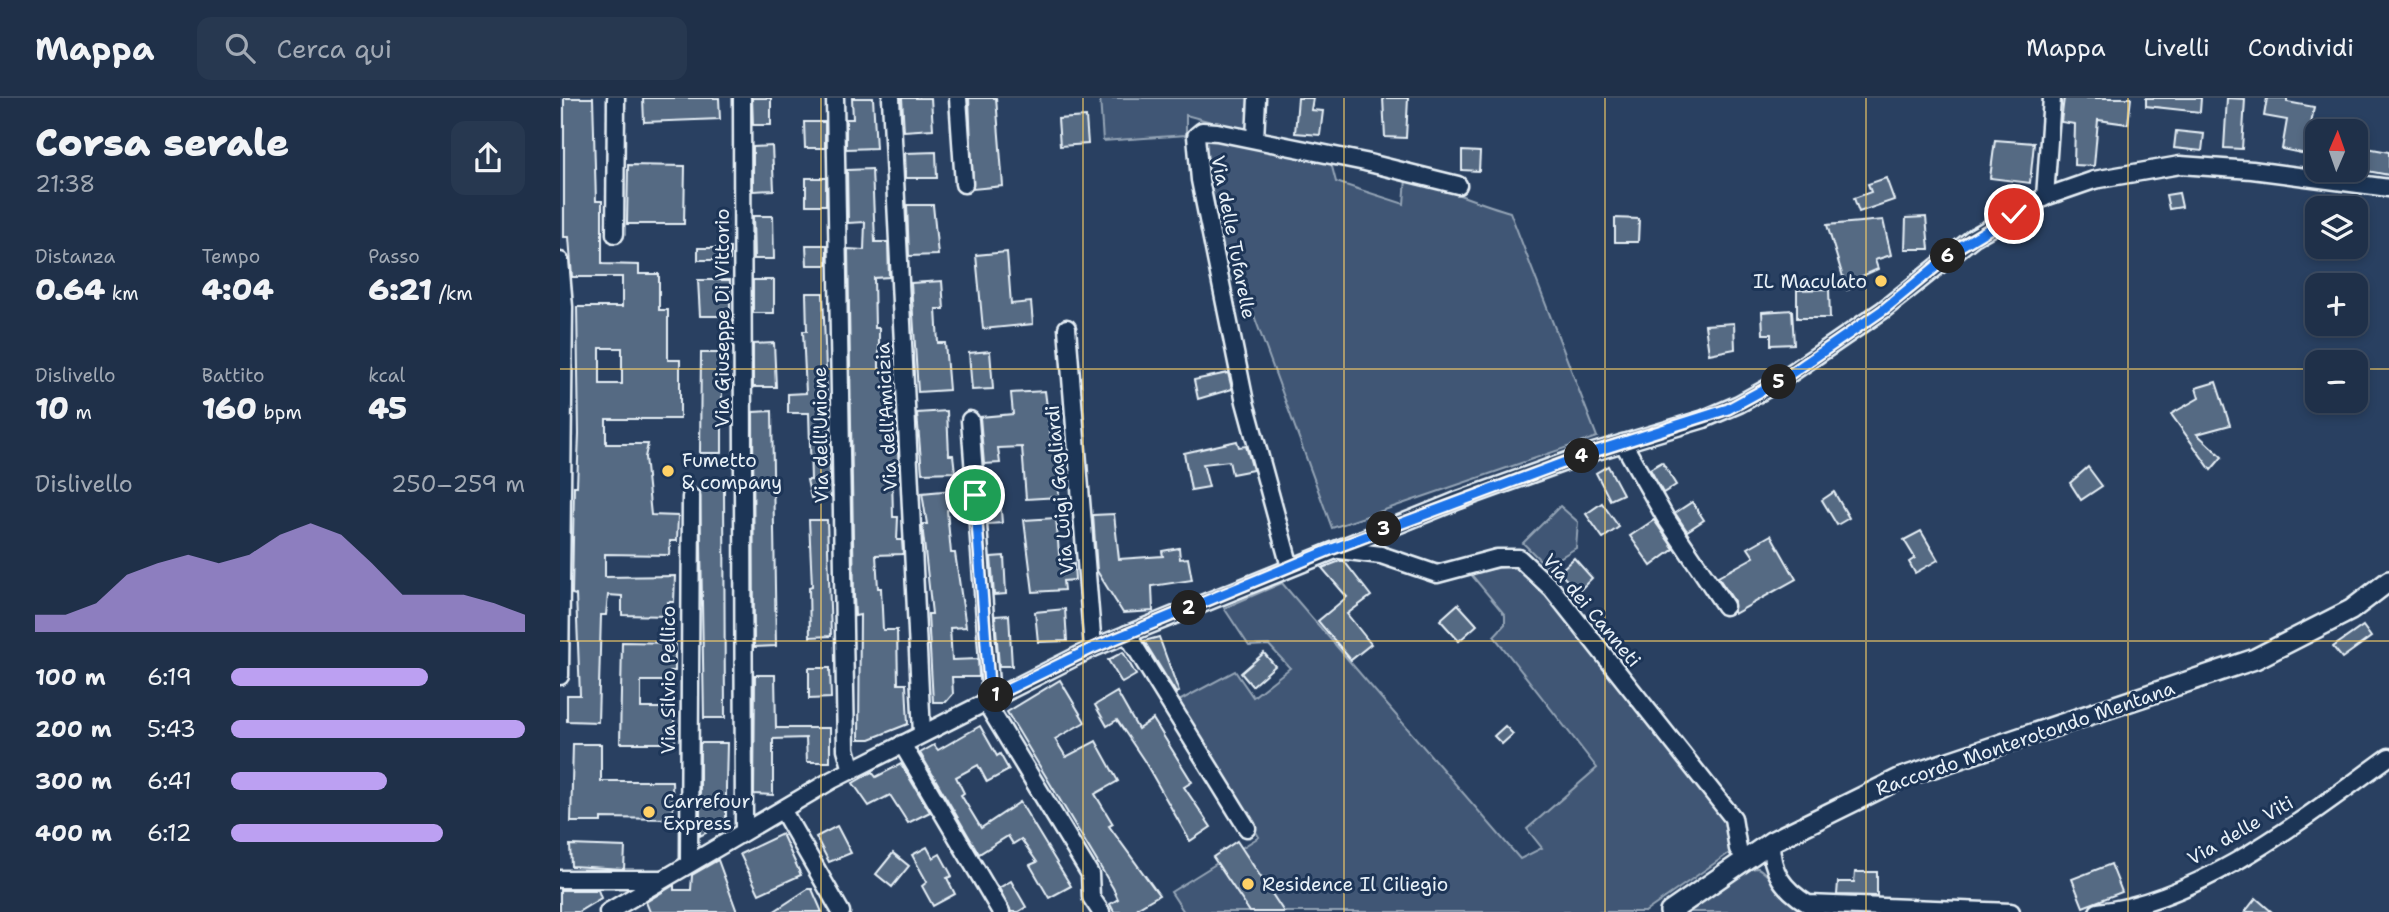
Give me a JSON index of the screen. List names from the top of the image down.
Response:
{
  "streets": {
    "main road": ["Raccordo Monterotondo Mentana"],
    "street": [
      "Via delle Tufarelle",
      "Via Giuseppe Di Vittorio",
      "Via dell'Amicizia",
      "Via dell'Unione",
      "Via Luigi Gagliardi",
      "Via dei Canneti",
      "Via Silvio Pellico",
      "Via delle Viti"
    ]
  },
  "places": [
    "IL Maculato",
    "Fumetto & company",
    "Carrefour Express",
    "Residence Il Ciliegio"
  ],
  "north": "top",
  "page": {
    "header": "Mappa",
    "search": "Cerca qui",
    "nav": ["Mappa", "Livelli", "Condividi"],
    "heading": ["Corsa serale", "21:38"],
    "map_buttons": ["+", "−"],
    "stats": [
      ["Distanza", "0.64 km"],
      ["Tempo", "4:04"],
      ["Passo", "6:21 /km"],
      ["Dislivello", "10 m"],
      ["Battito", "160 bpm"],
      ["kcal", "45"]
    ],
    "pins": [
      "6",
      "5",
      "4",
      "3",
      "2",
      "1"
    ],
    "chart": ["Dislivello", "250–259 m"],
    "list": [
      {
        "name": "100 m",
        "note": "6:19"
      },
      {
        "name": "200 m",
        "note": "5:43"
      },
      {
        "name": "300 m",
        "note": "6:41"
      },
      {
        "name": "400 m",
        "note": "6:12"
      }
    ]
  }
}
